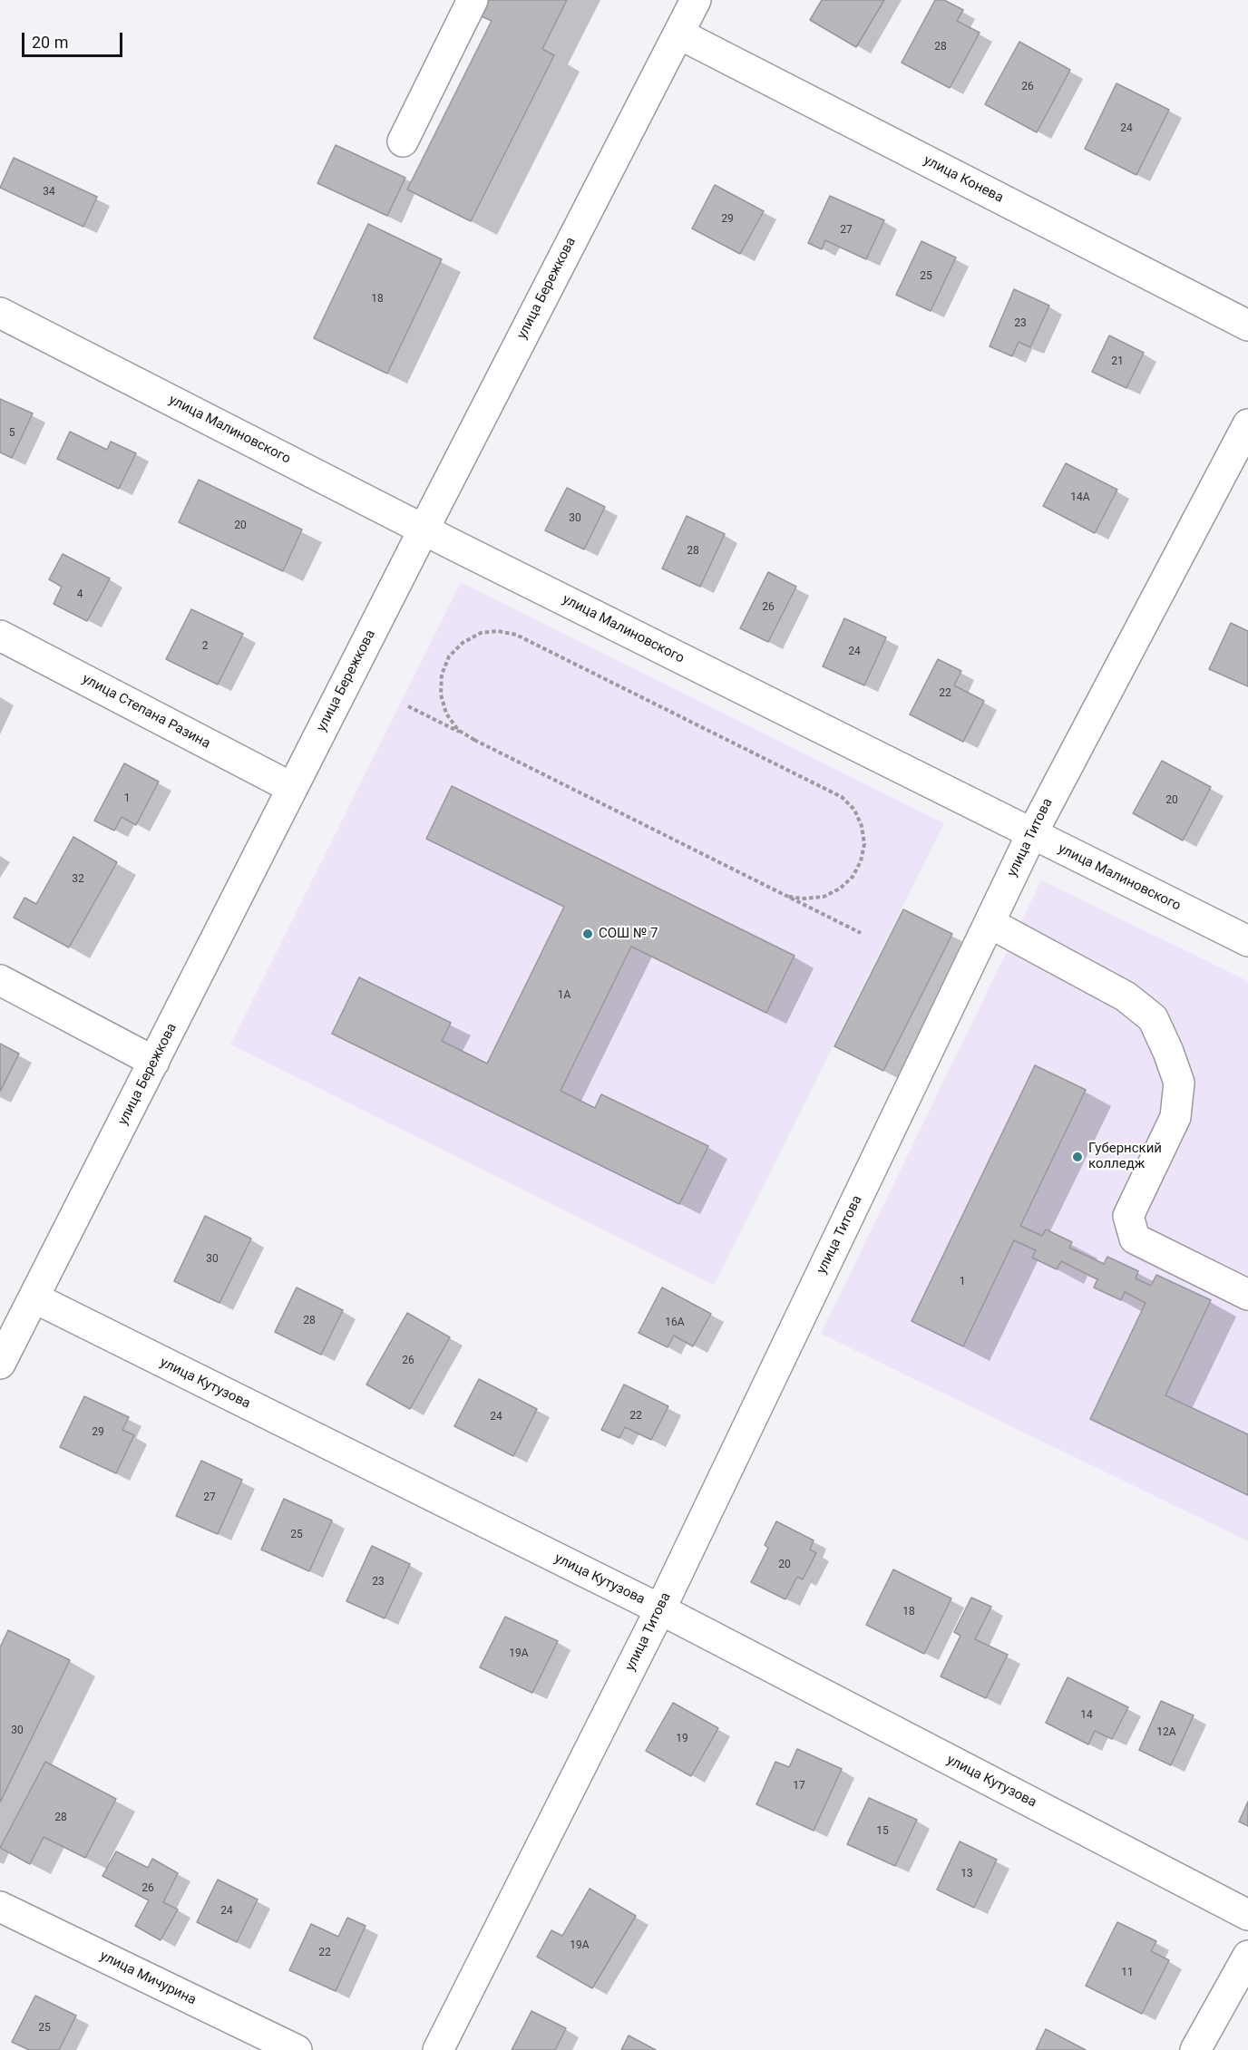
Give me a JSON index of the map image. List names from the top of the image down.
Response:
{
  "streets": {
    "street": [
      "улица Конева",
      "улица Бережкова",
      "улица Малиновского",
      "улица Степана Разина",
      "улица Титова",
      "улица Кутузова",
      "улица Мичурина"
    ]
  },
  "crossings": [
    ["улица Конева", "улица Бережкова"],
    ["улица Бережкова", "улица Малиновского"],
    ["улица Бережкова", "улица Степана Разина"],
    ["улица Бережкова", "улица Кутузова"],
    ["улица Малиновского", "улица Титова"],
    ["улица Титова", "улица Кутузова"]
  ],
  "places": ["СОШ № 7", "Губернский колледж"],
  "house_numbers": [
    "28",
    "26",
    "24",
    "34",
    "29",
    "27",
    "25",
    "18",
    "23",
    "21",
    "5",
    "14А",
    "30",
    "20",
    "28",
    "4",
    "26",
    "2",
    "24",
    "22",
    "1",
    "20",
    "32",
    "1А",
    "30",
    "1",
    "28",
    "16А",
    "26",
    "22",
    "24",
    "29",
    "27",
    "25",
    "20",
    "23",
    "18",
    "19А",
    "14",
    "30",
    "12А",
    "19",
    "17",
    "28",
    "15",
    "13",
    "26",
    "24",
    "19А",
    "22",
    "11",
    "25"
  ],
  "scale_bar": "20 m"
}
